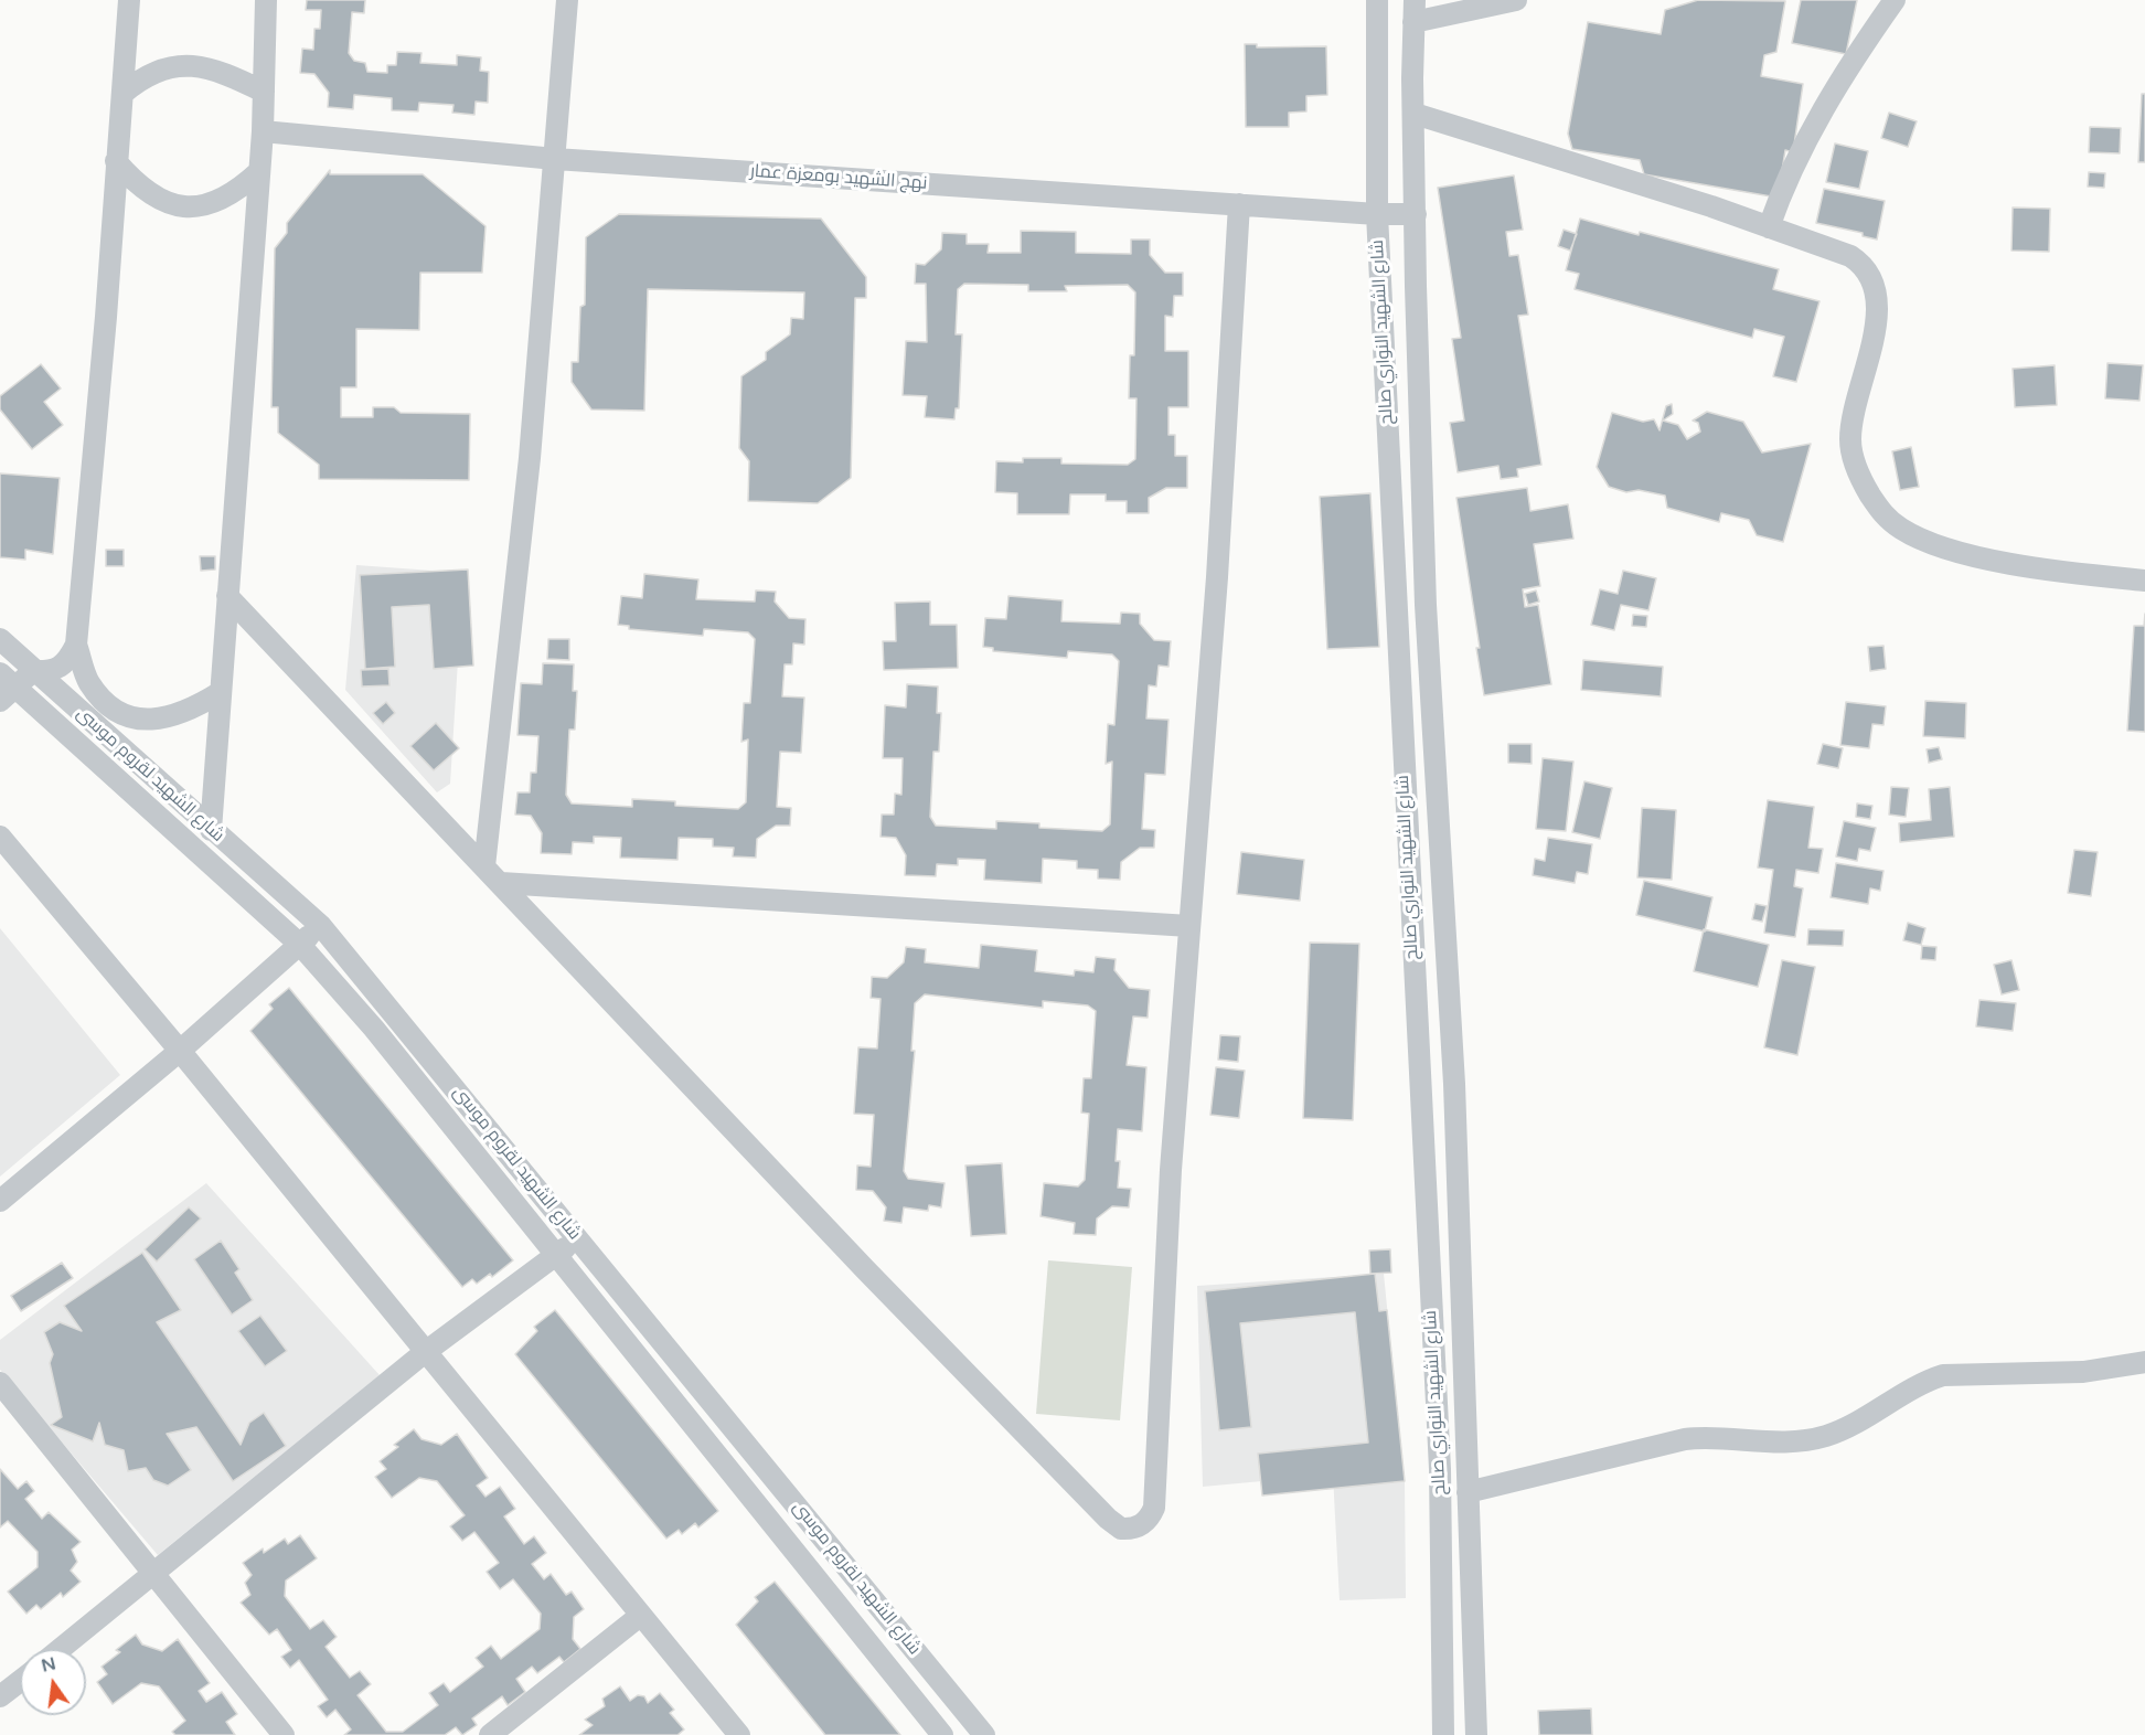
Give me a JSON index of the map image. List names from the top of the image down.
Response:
{
  "streets": {
    "street": ["نهج الشهيد بومعزة عمار", "شارع الشهيد النواري صالح", "شارع الشهيد لقروم موسى"]
  },
  "crossings": [
    ["نهج الشهيد بومعزة عمار", "شارع الشهيد النواري صالح"]
  ],
  "north": "top"
}
